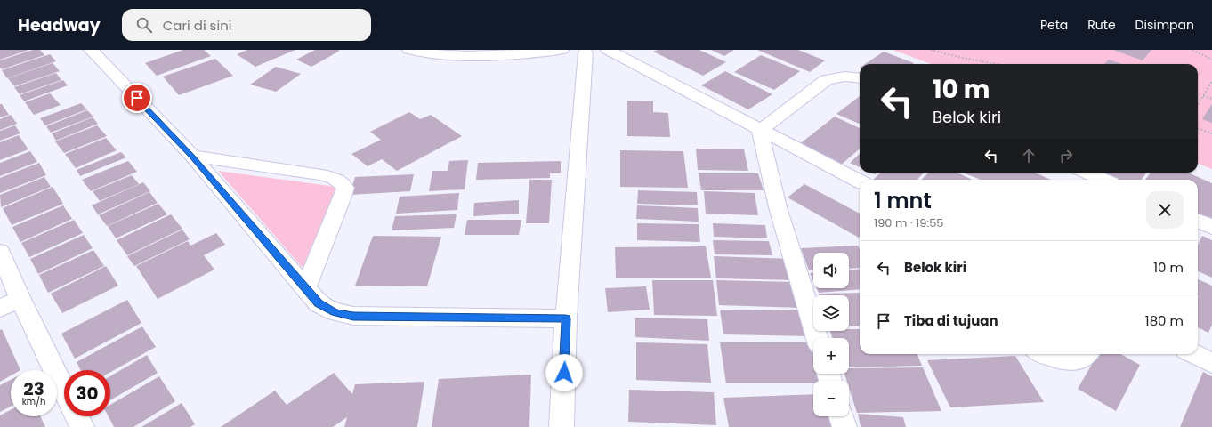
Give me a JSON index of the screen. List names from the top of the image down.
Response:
{
  "page": {
    "header": "Headway",
    "search": "Cari di sini",
    "nav": ["Peta", "Rute", "Disimpan"],
    "turn": ["10 m", "Belok kiri"],
    "heading": ["1 mnt", "190 m · 19:55"],
    "list": [
      {
        "name": "Belok kiri",
        "value": "10 m"
      },
      {
        "name": "Tiba di tujuan",
        "value": "180 m"
      }
    ],
    "map_buttons": ["+", "−"],
    "speed": "23 km/h",
    "limit": "30"
  }
}
